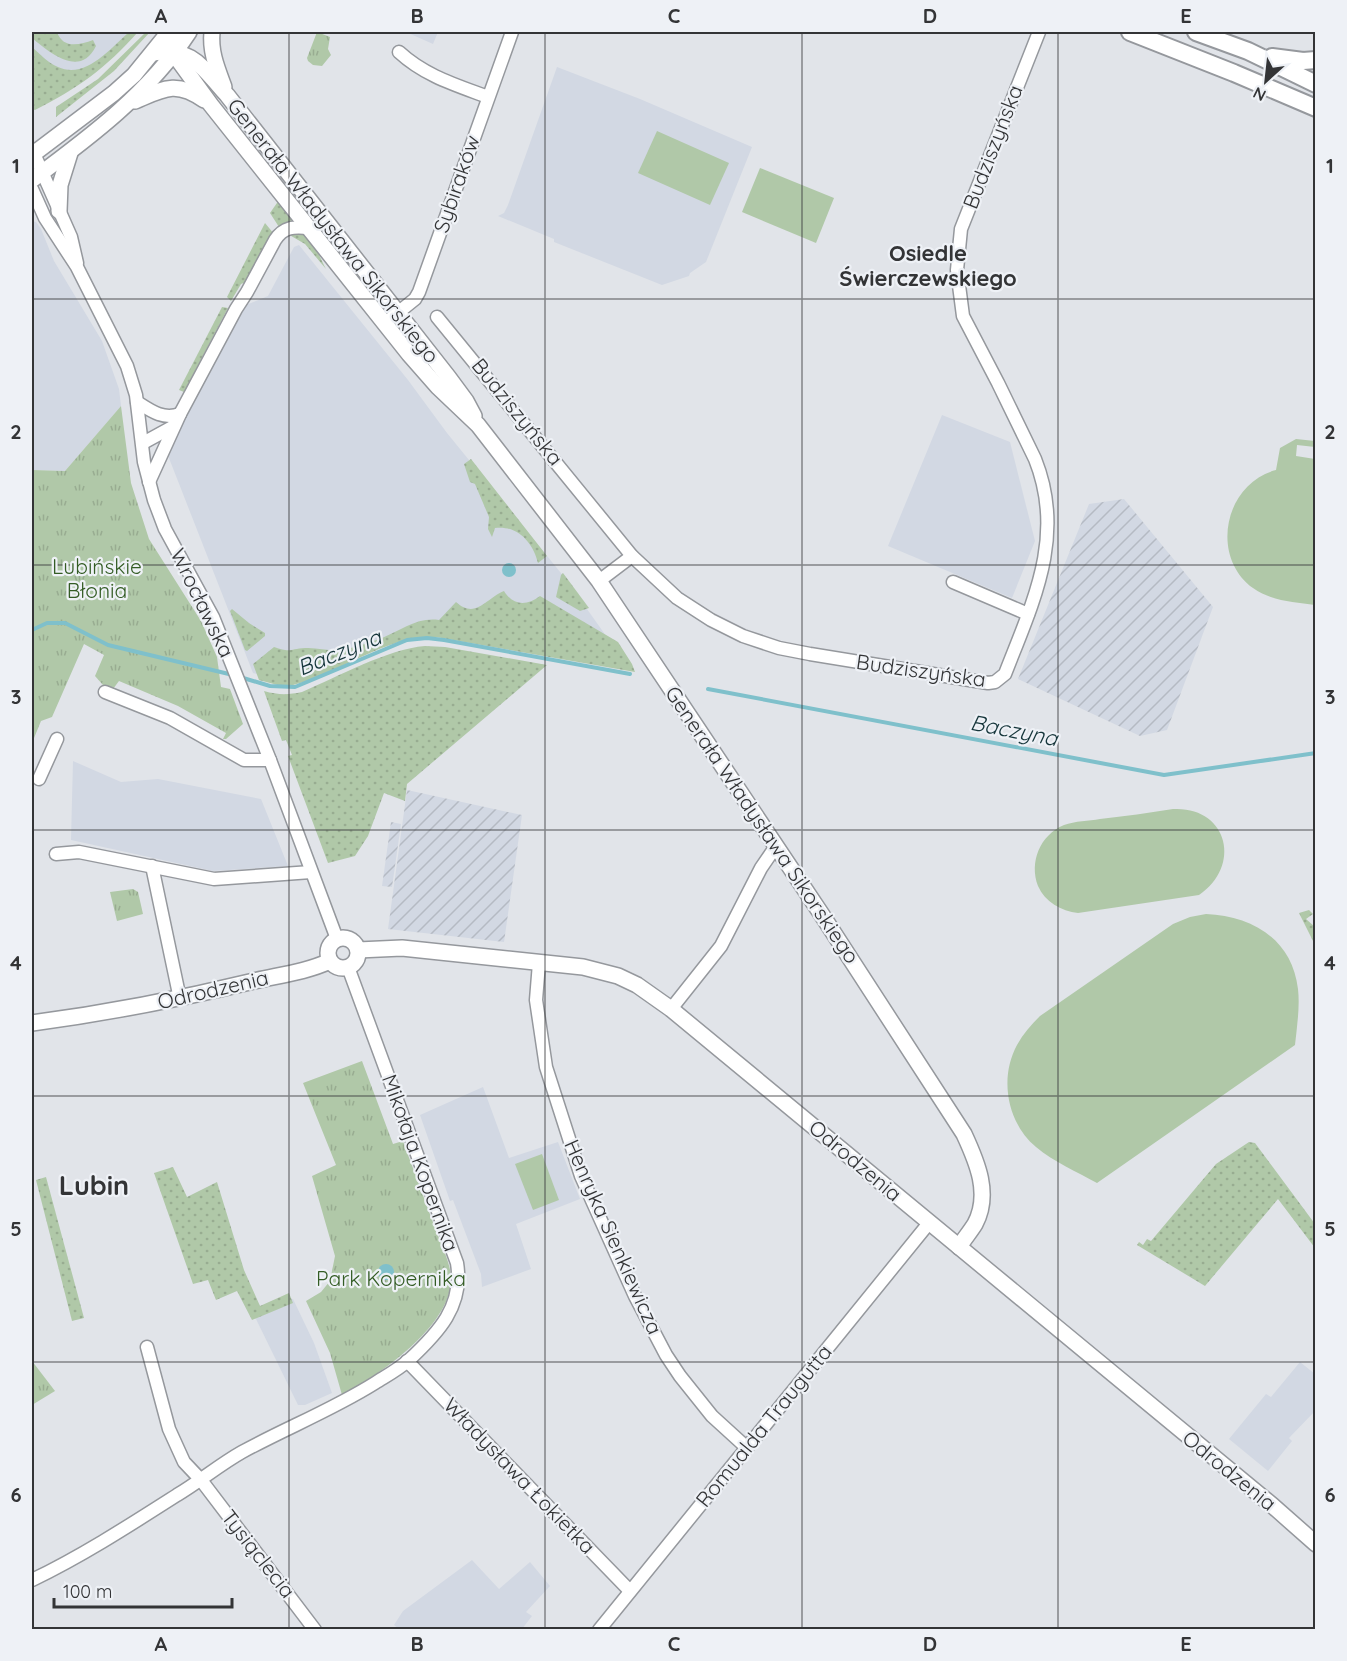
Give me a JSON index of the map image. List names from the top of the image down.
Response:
{
  "streets": {
    "street": [
      "Budziszyńska",
      "Sybiraków",
      "Generała Władysława Sikorskiego",
      "Wrocławska",
      "Odrodzenia",
      "Mikołaja Kopernika",
      "Henryka Sienkiewicza",
      "Romualda Traugutta",
      "Władysława Łokietka",
      "Tysiąclecia"
    ]
  },
  "crossings": [
    ["Sybiraków", "Generała Władysława Sikorskiego"],
    ["Generała Władysława Sikorskiego", "Odrodzenia"],
    ["Wrocławska", "Odrodzenia"],
    ["Wrocławska", "Mikołaja Kopernika"],
    ["Odrodzenia", "Mikołaja Kopernika"],
    ["Odrodzenia", "Henryka Sienkiewicza"],
    ["Odrodzenia", "Romualda Traugutta"],
    ["Mikołaja Kopernika", "Władysława Łokietka"],
    ["Mikołaja Kopernika", "Tysiąclecia"],
    ["Henryka Sienkiewicza", "Romualda Traugutta"],
    ["Romualda Traugutta", "Władysława Łokietka"]
  ],
  "districts": ["Osiedle Świerczewskiego", "Lubin"],
  "water": ["Baczyna"],
  "parks": ["Lubińskie Błonia", "Park Kopernika"],
  "scale_bar": "100 m",
  "north": "bottom left",
  "grid": {
    "columns": [
      "A",
      "B",
      "C",
      "D",
      "E"
    ],
    "rows": [
      "1",
      "2",
      "3",
      "4",
      "5",
      "6"
    ]
  }
}
